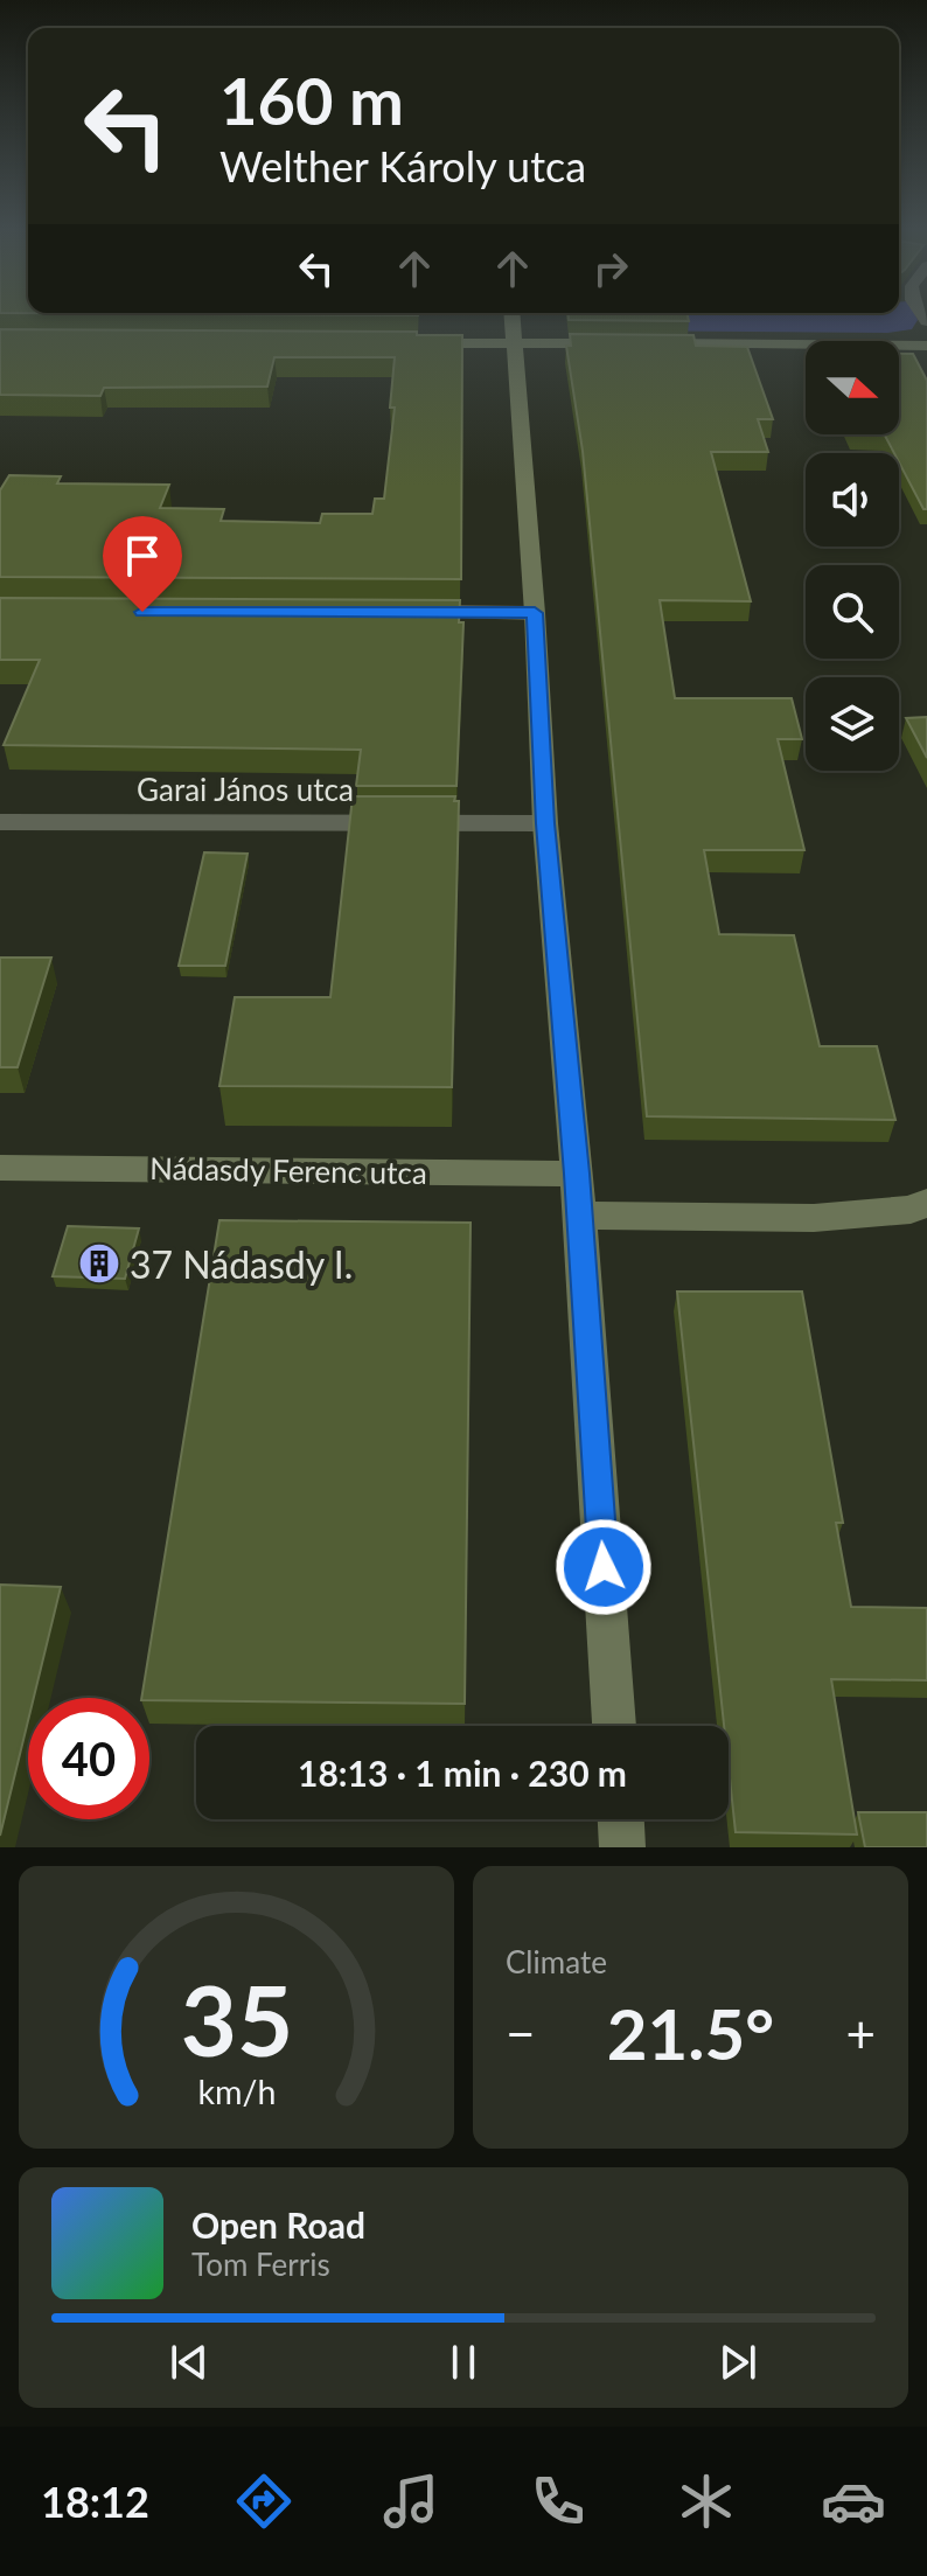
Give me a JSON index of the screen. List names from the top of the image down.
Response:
{
  "streets": {
    "street": ["Garai János utca", "Nádasdy Ferenc utca"]
  },
  "places": {
    "building": ["37 Nádasdy I."]
  },
  "north": "right",
  "page": {
    "turn": ["160 m", "Welther Károly utca"],
    "limit": "40",
    "trip": "18:13 · 1 min · 230 m",
    "tile": "Climate",
    "heat": ["−", "21.5°", "+"],
    "song": ["Open Road", "Tom Ferris"],
    "tabs": "18:12",
    "gauge": ["35", "km/h"]
  }
}
